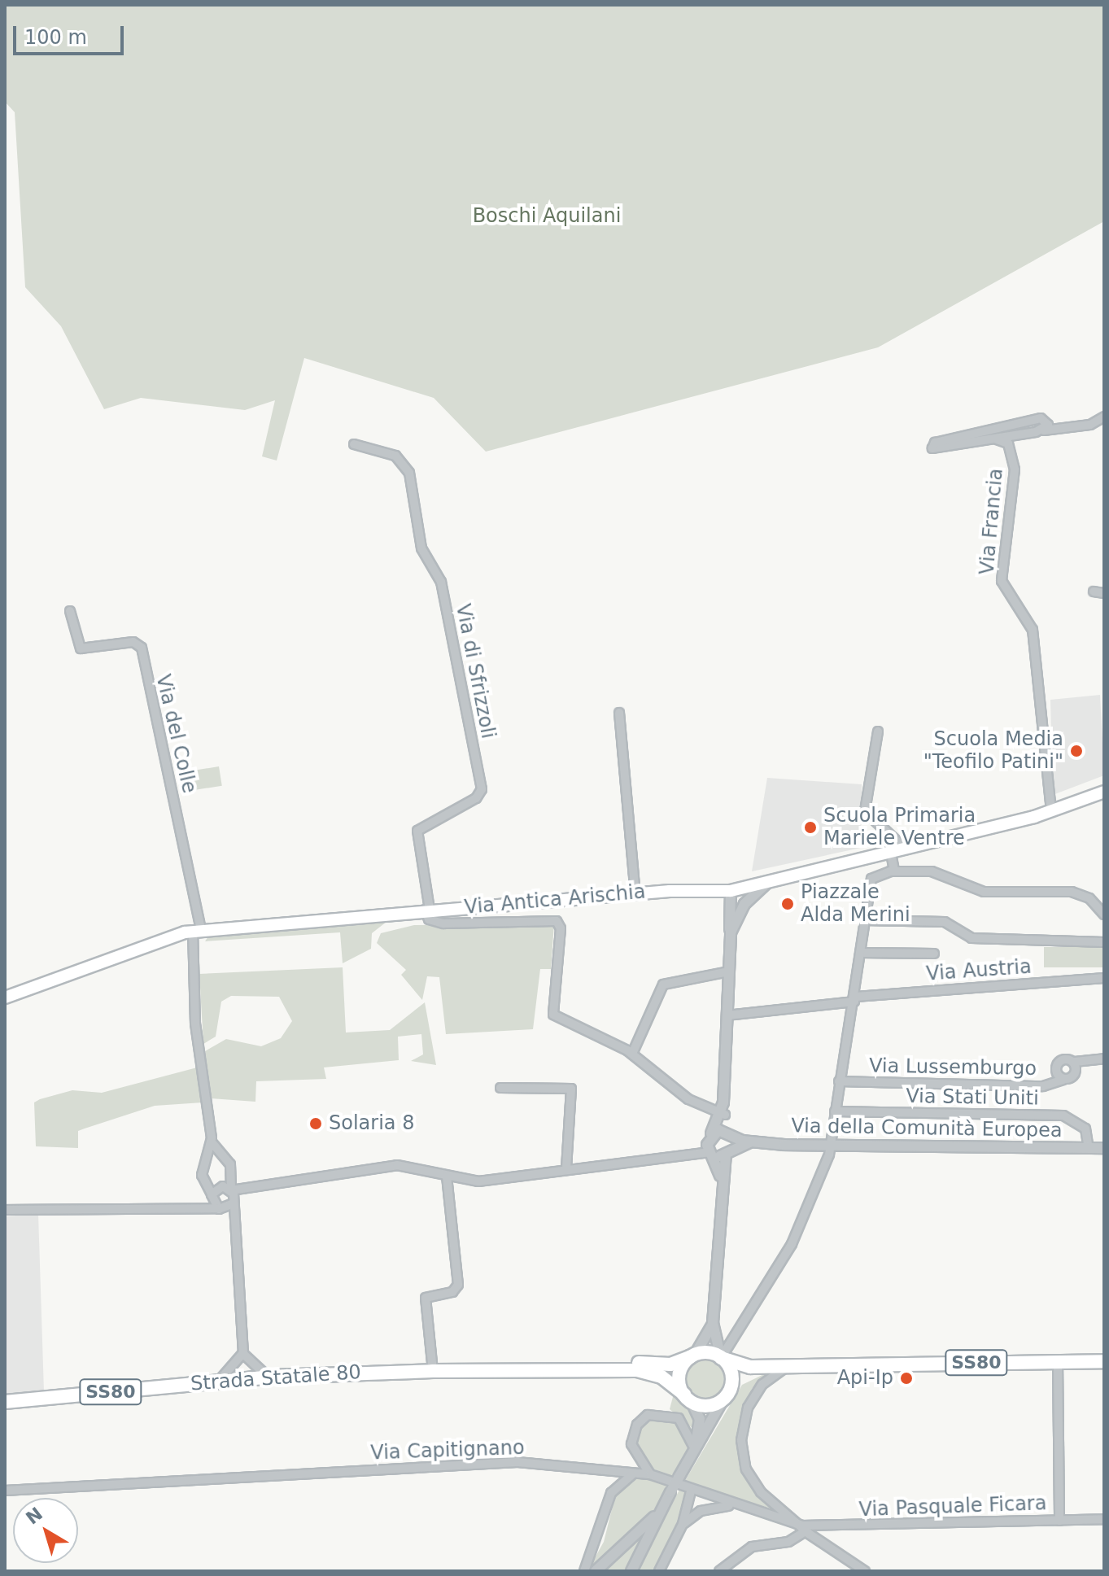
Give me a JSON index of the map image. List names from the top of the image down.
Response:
{
  "streets": {
    "main road": ["Via Antica Arischia", "SS80", "Strada Statale 80"],
    "street": [
      "Via Francia",
      "Via di Sfrizzoli",
      "Via del Colle",
      "Via Austria",
      "Via Lussemburgo",
      "Via Stati Uniti",
      "Via della Comunità Europea",
      "Via Capitignano",
      "Via Pasquale Ficara"
    ]
  },
  "crossings": [
    ["Via Francia", "Via Antica Arischia"],
    ["Via di Sfrizzoli", "Via Antica Arischia"],
    ["Via del Colle", "Via Antica Arischia"],
    ["Via Stati Uniti", "Via della Comunità Europea"],
    ["SS80", "Strada Statale 80"],
    ["Via Capitignano", "Via Pasquale Ficara"]
  ],
  "parks": ["Boschi Aquilani"],
  "places": [
    "Scuola Media \"Teofilo Patini\"",
    "Scuola Primaria Mariele Ventre",
    "Piazzale Alda Merini",
    "Solaria 8",
    "Api-Ip"
  ],
  "scale_bar": "100 m",
  "north": "top left"
}
